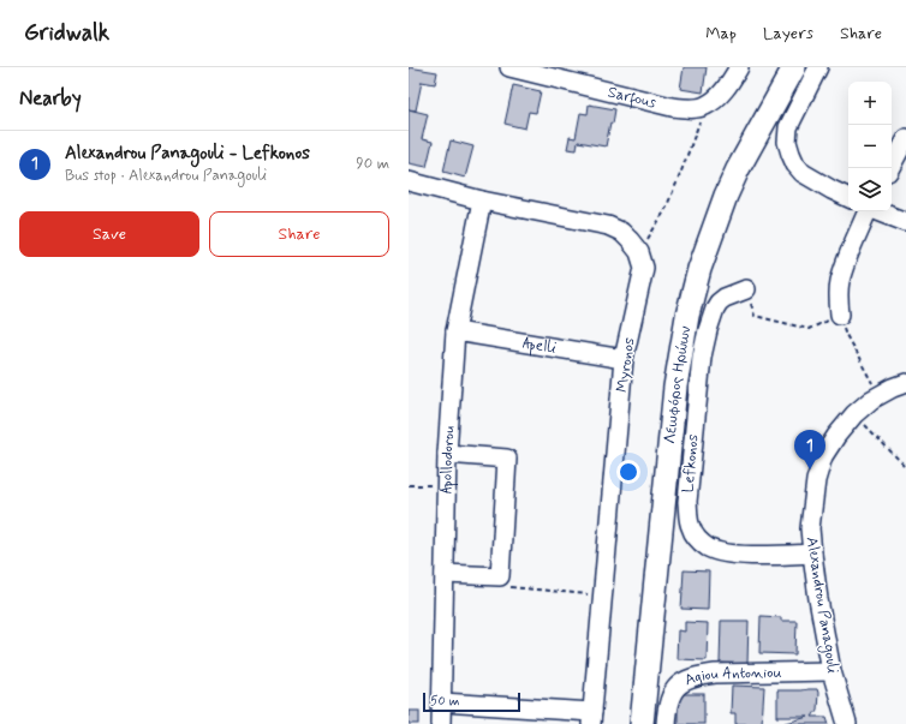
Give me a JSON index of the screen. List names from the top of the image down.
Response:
{
  "streets": {
    "main road": ["Λεωφόρος Ηρώων"],
    "street": [
      "Sarfous",
      "Apelli",
      "Myronos",
      "Apollodorou",
      "Lefkonos",
      "Alexandrou Panagouli",
      "Agiou Antoniou"
    ]
  },
  "crossings": [
    ["Apelli", "Myronos"],
    ["Apelli", "Apollodorou"],
    ["Lefkonos", "Alexandrou Panagouli"],
    ["Alexandrou Panagouli", "Agiou Antoniou"]
  ],
  "scale_bar": "50 m",
  "page": {
    "header": "Gridwalk",
    "nav": ["Map", "Layers", "Share"],
    "heading": "Nearby",
    "map_buttons": ["+", "−"],
    "list": [
      {
        "mark": "1",
        "name": "Alexandrou Panagouli - Lefkonos",
        "note": "Bus stop · Alexandrou Panagouli",
        "value": "90 m"
      }
    ],
    "buttons": ["Save", "Share"],
    "pins": "1",
    "scale": "50 m"
  }
}
